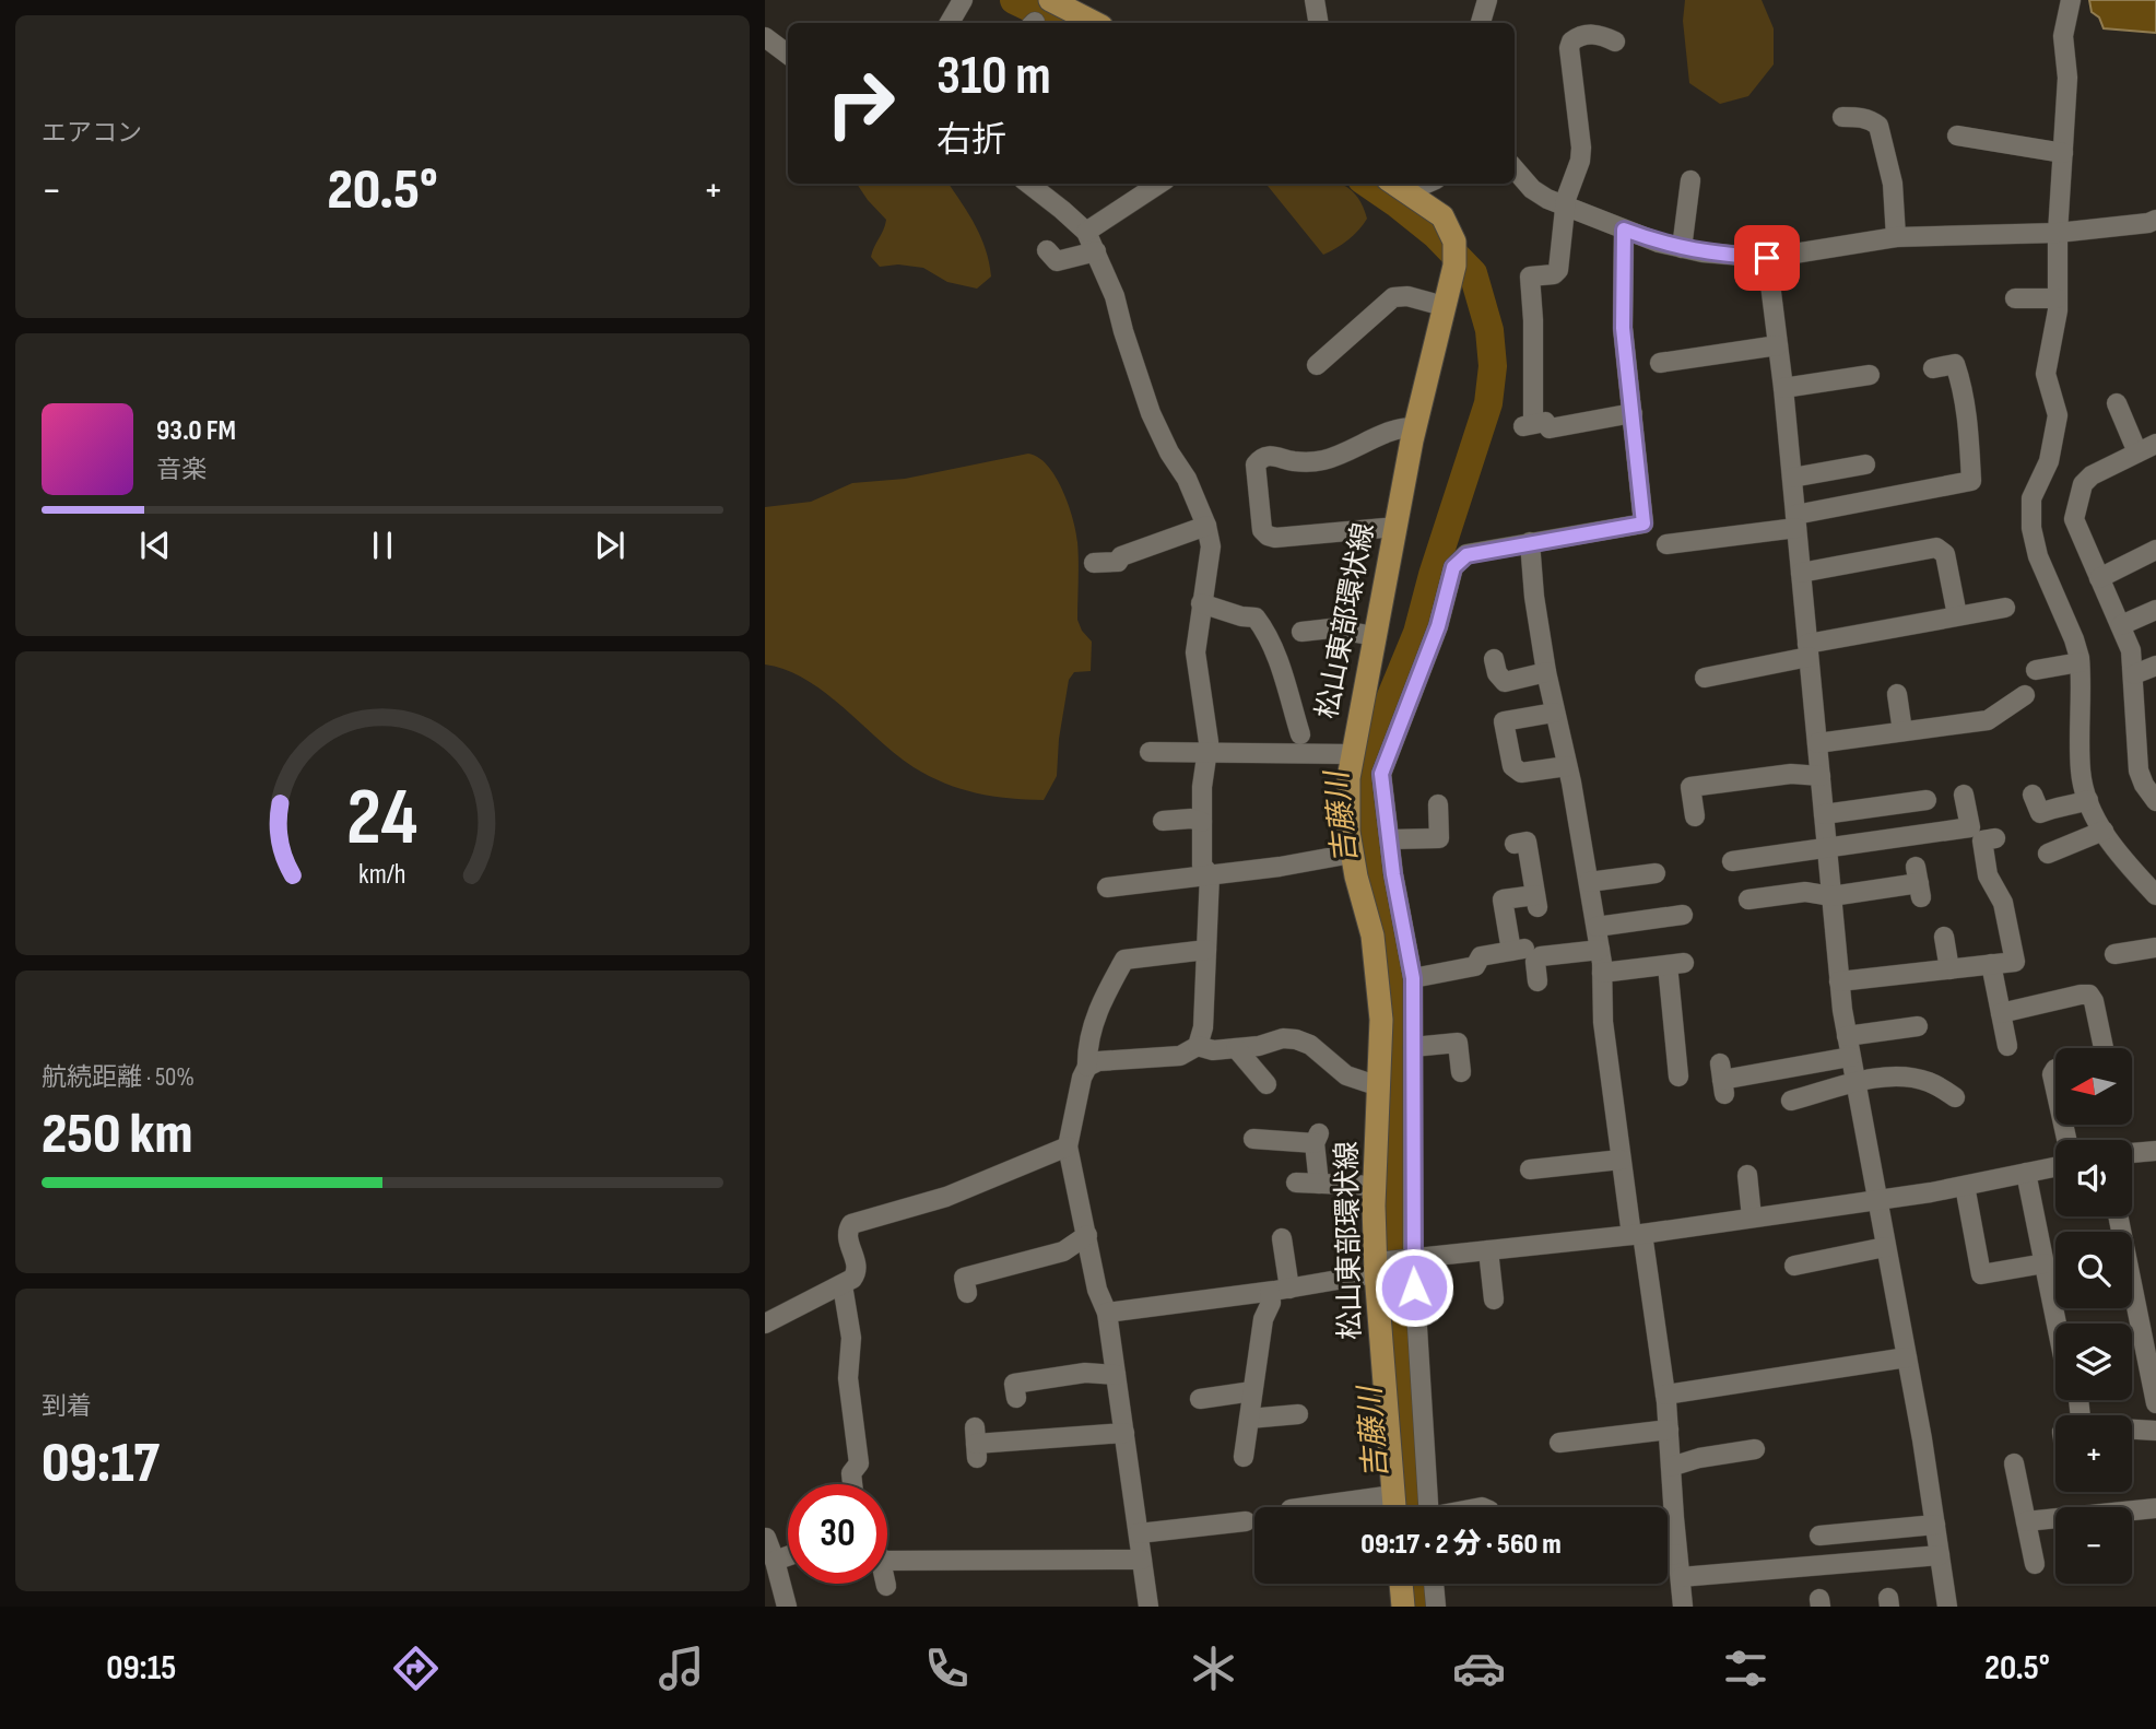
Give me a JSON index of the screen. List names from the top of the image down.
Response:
{
  "streets": {
    "main road": ["松山東部環状線"]
  },
  "water": ["吉藤川"],
  "north": "left",
  "page": {
    "tile": [
      "エアコン",
      ["航続距離 · 50%", "250 km"],
      ["到着", "09:17"]
    ],
    "turn": ["310 m", "右折"],
    "heat": ["−", "20.5°", "+"],
    "song": ["93.0 FM", "音楽"],
    "map_buttons": ["+", "−"],
    "limit": "30",
    "trip": "09:17 · 2 分 · 560 m",
    "tabs": ["09:15", "20.5°"],
    "gauge": ["24", "km/h"]
  }
}
